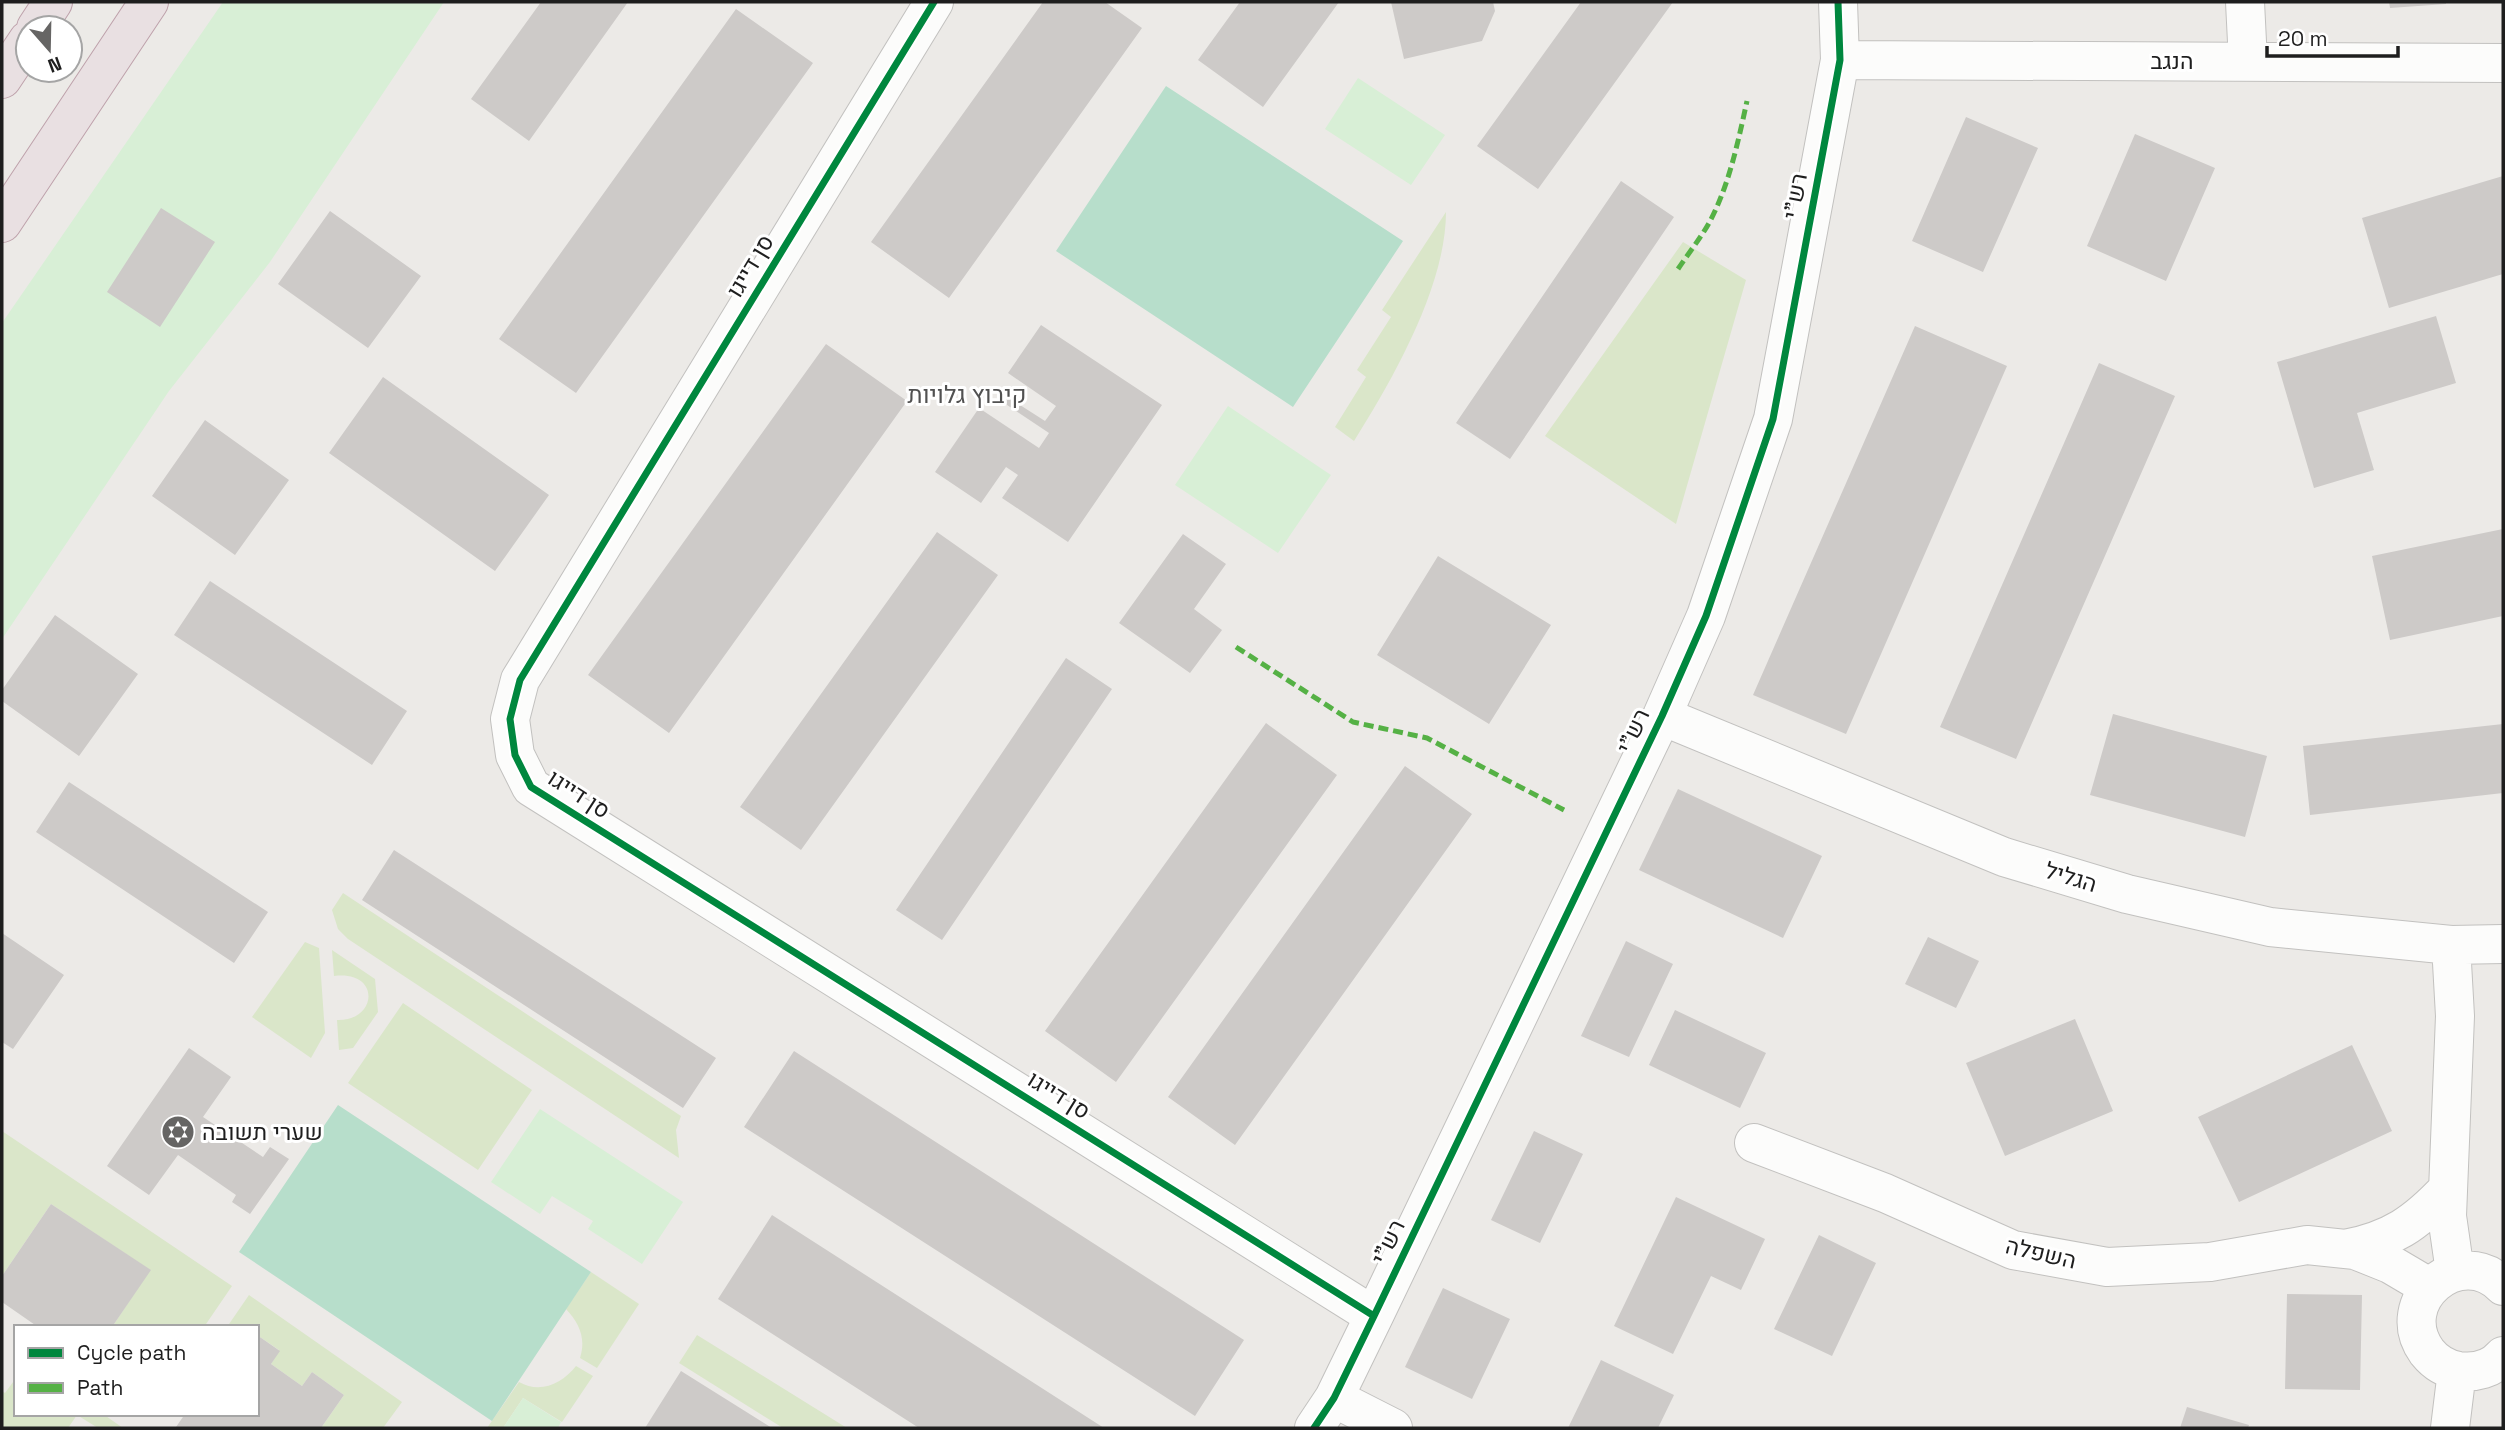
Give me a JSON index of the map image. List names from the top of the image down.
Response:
{
  "streets": {
    "street": [
      "הנגב",
      "רש\"י",
      "סן דייגו",
      "הגליל",
      "השפלה"
    ]
  },
  "crossings": [
    ["הנגב", "רש\"י"],
    ["רש\"י", "סן דייגו"],
    ["רש\"י", "הגליל"]
  ],
  "districts": ["קיבוץ גלויות"],
  "places": {
    "synagogue": ["שערי תשובה"]
  },
  "legend": ["Cycle path", "Path"],
  "scale_bar": "20 m",
  "north": "bottom"
}
